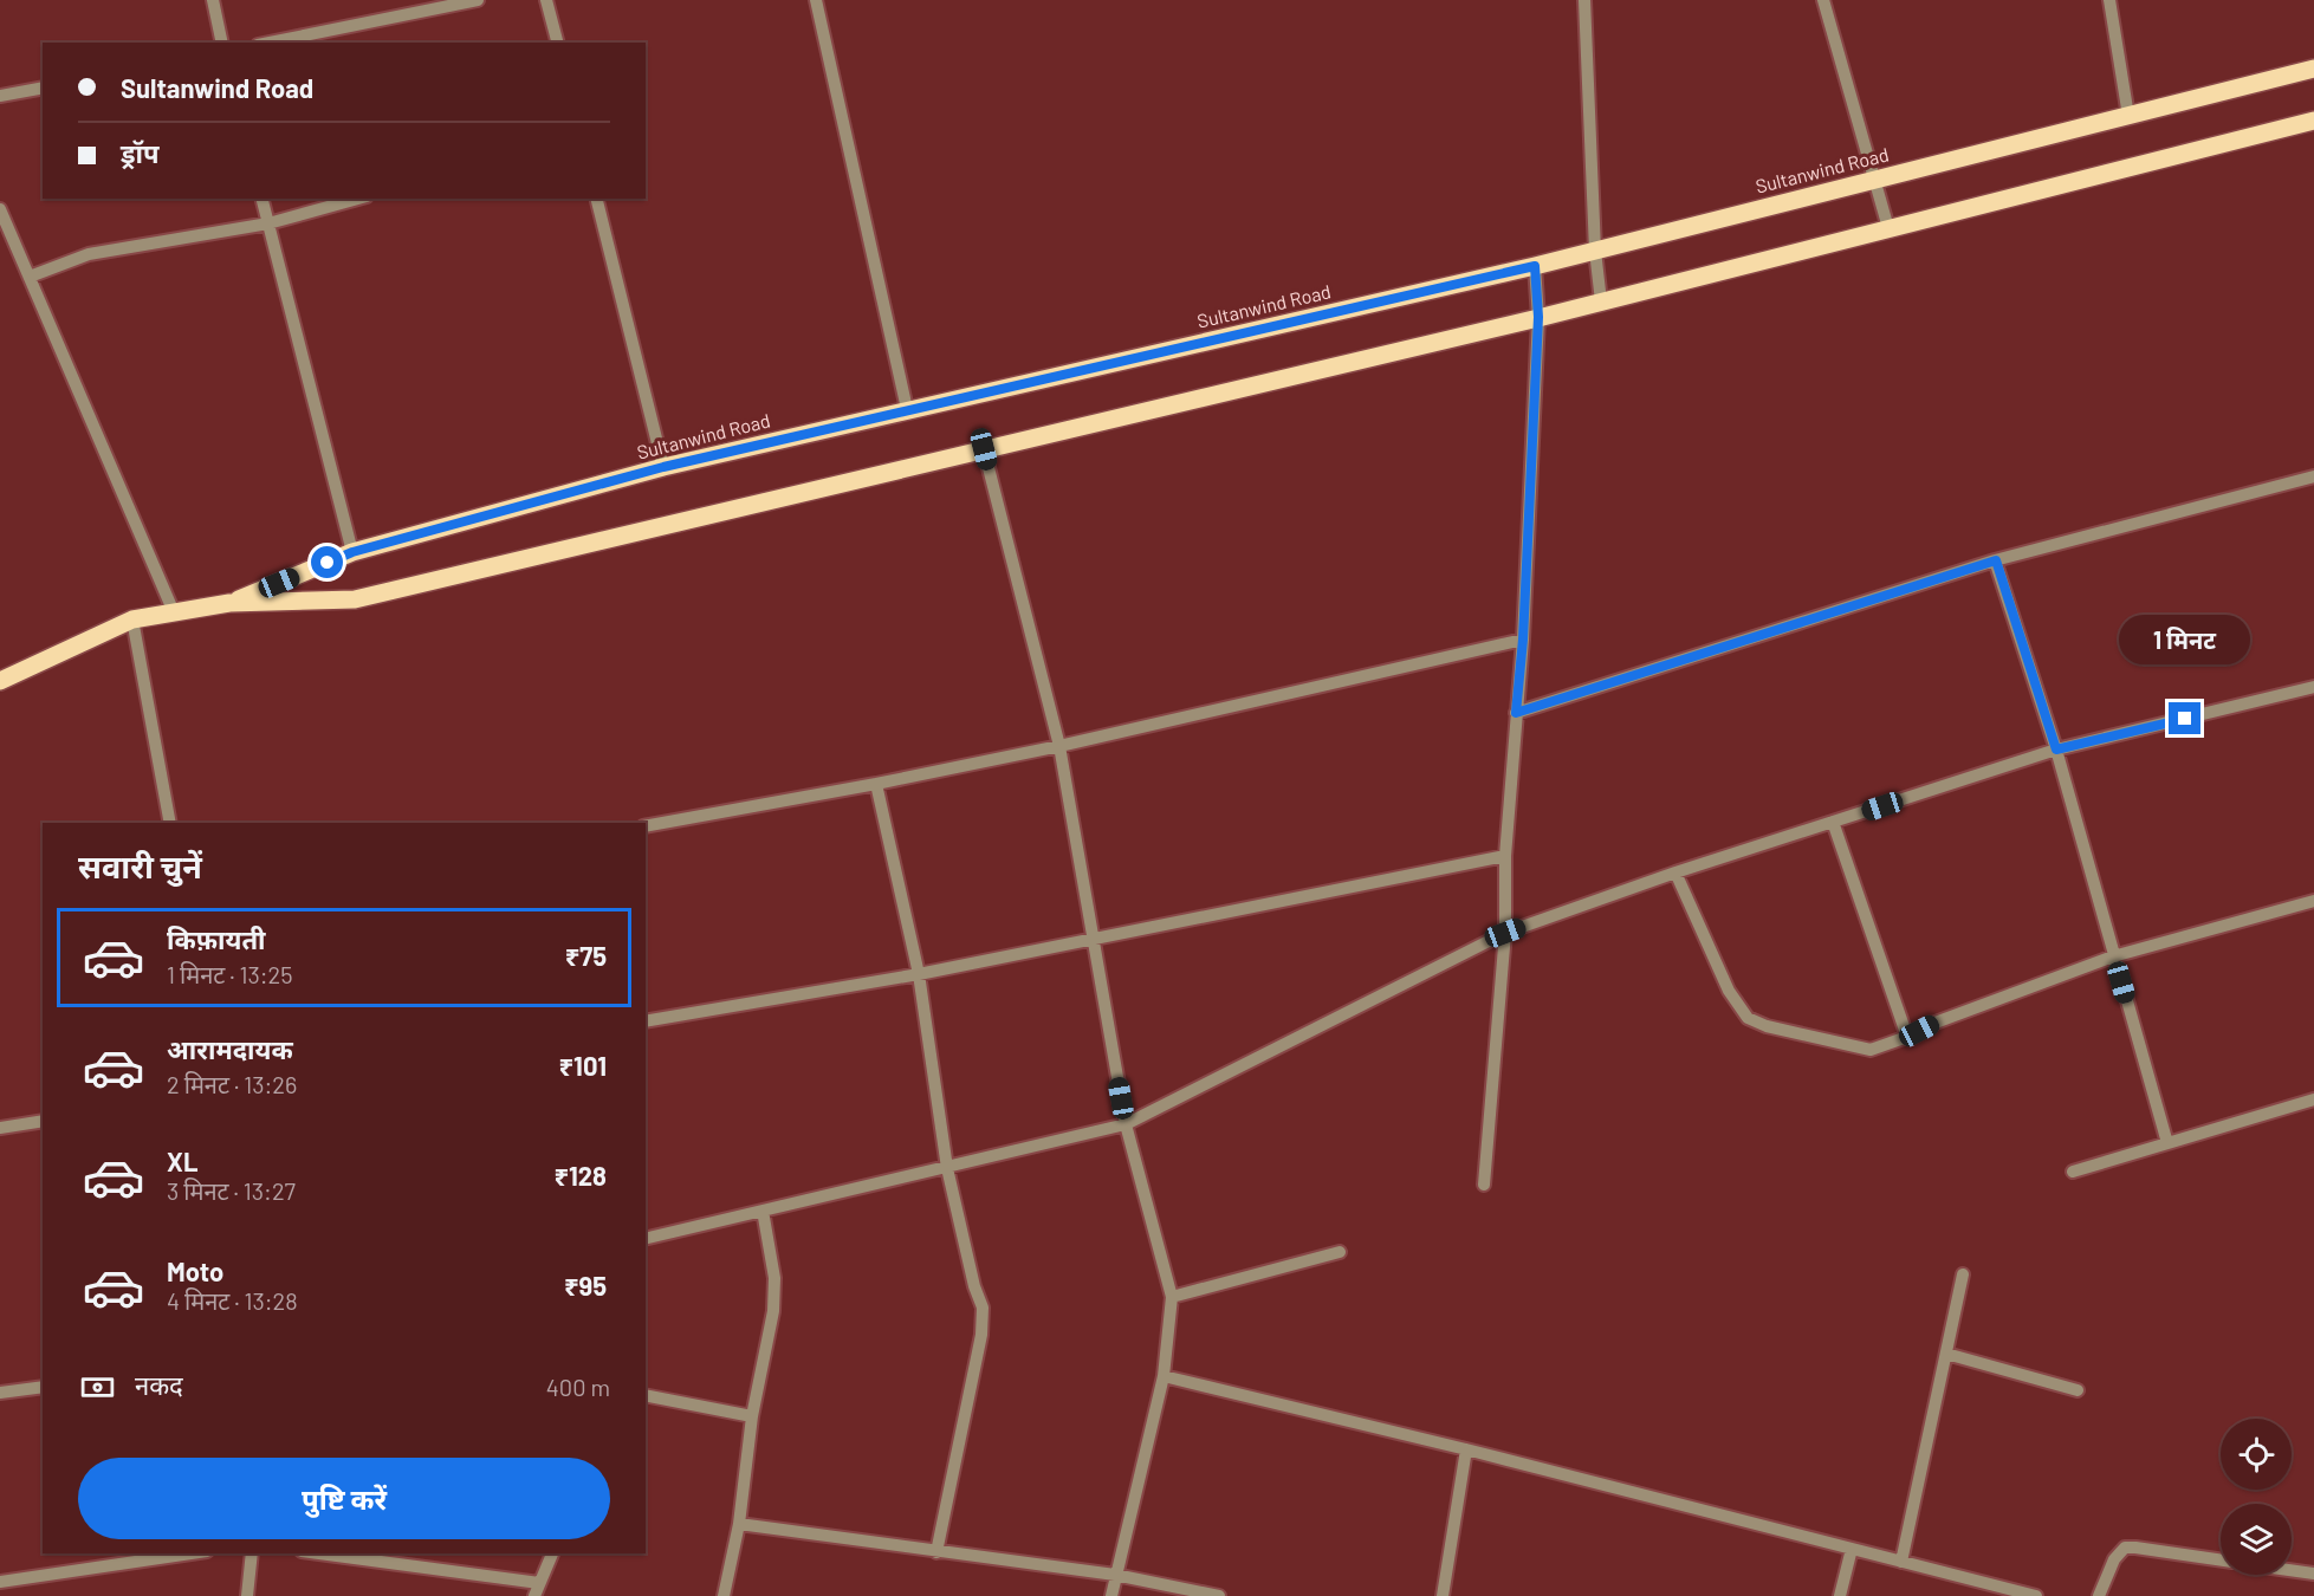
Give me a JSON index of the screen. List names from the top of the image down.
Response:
{
  "streets": {
    "main road": ["Sultanwind Road"]
  },
  "page": {
    "banner": ["Sultanwind Road", "ड्रॉप"],
    "bubble": "1 मिनट",
    "heading": "सवारी चुनें",
    "list": [
      {
        "name": "किफ़ायती",
        "note": "1 मिनट · 13:25",
        "value": "₹75"
      },
      {
        "name": "आरामदायक",
        "note": "2 मिनट · 13:26",
        "value": "₹101"
      },
      {
        "name": "XL",
        "note": "3 मिनट · 13:27",
        "value": "₹128"
      },
      {
        "name": "Moto",
        "note": "4 मिनट · 13:28",
        "value": "₹95"
      }
    ],
    "pay": ["नकद", "400 m"],
    "buttons": "पुष्टि करें"
  }
}
